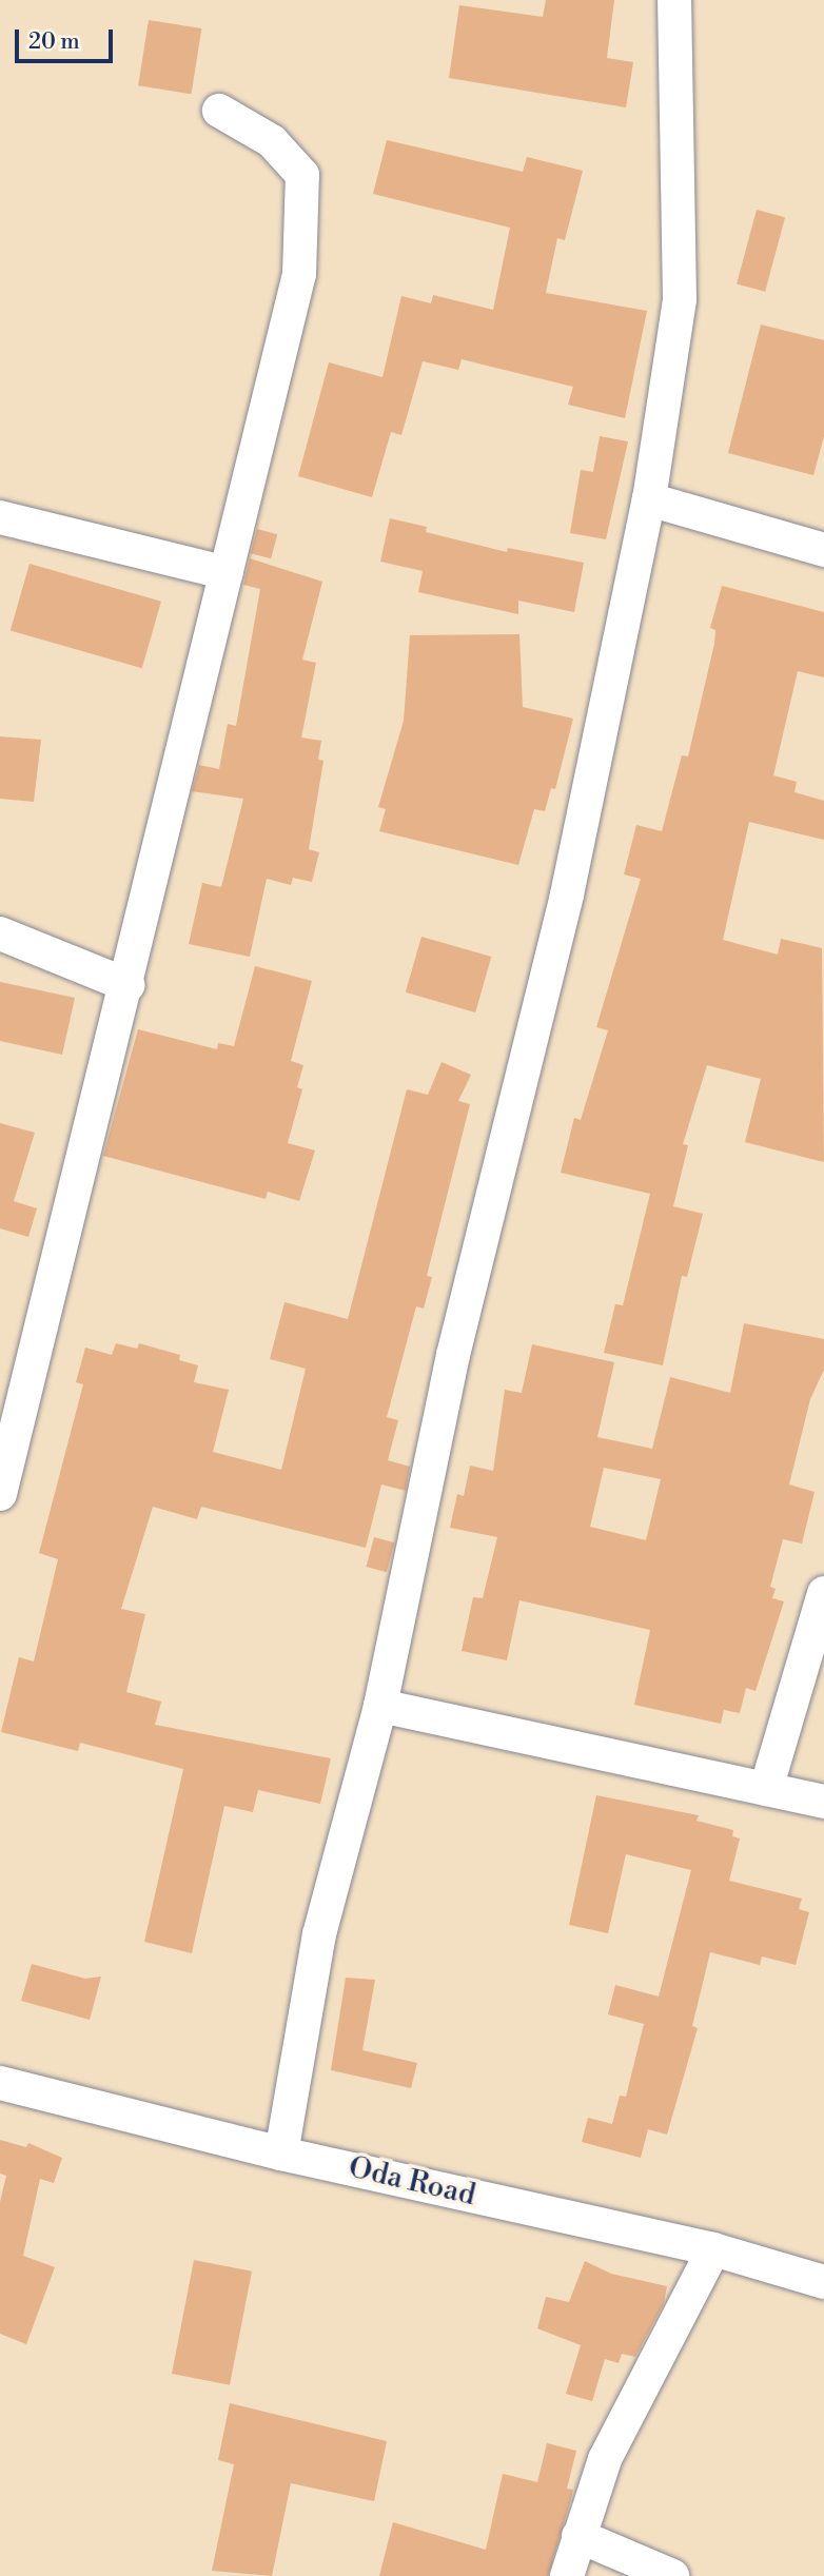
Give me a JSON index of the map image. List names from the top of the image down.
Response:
{
  "streets": {
    "street": ["Oda Road"]
  },
  "scale_bar": "20 m"
}
